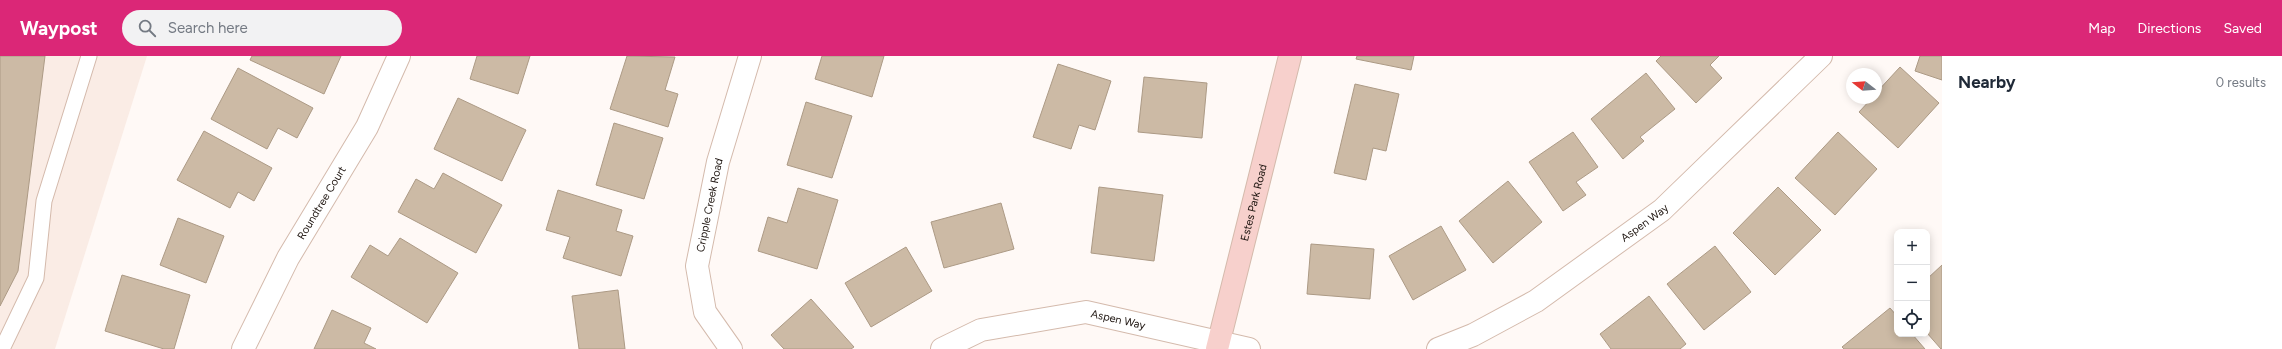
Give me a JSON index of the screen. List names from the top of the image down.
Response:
{
  "streets": {
    "street": [
      "Roundtree Court",
      "Estes Park Road",
      "Cripple Creek Road",
      "Aspen Way"
    ]
  },
  "crossings": [
    ["Estes Park Road", "Aspen Way"]
  ],
  "north": "left",
  "page": {
    "header": "Waypost",
    "search": "Search here",
    "nav": ["Map", "Directions", "Saved"],
    "heading": ["Nearby", "0 results"],
    "map_buttons": ["+", "−"]
  }
}
